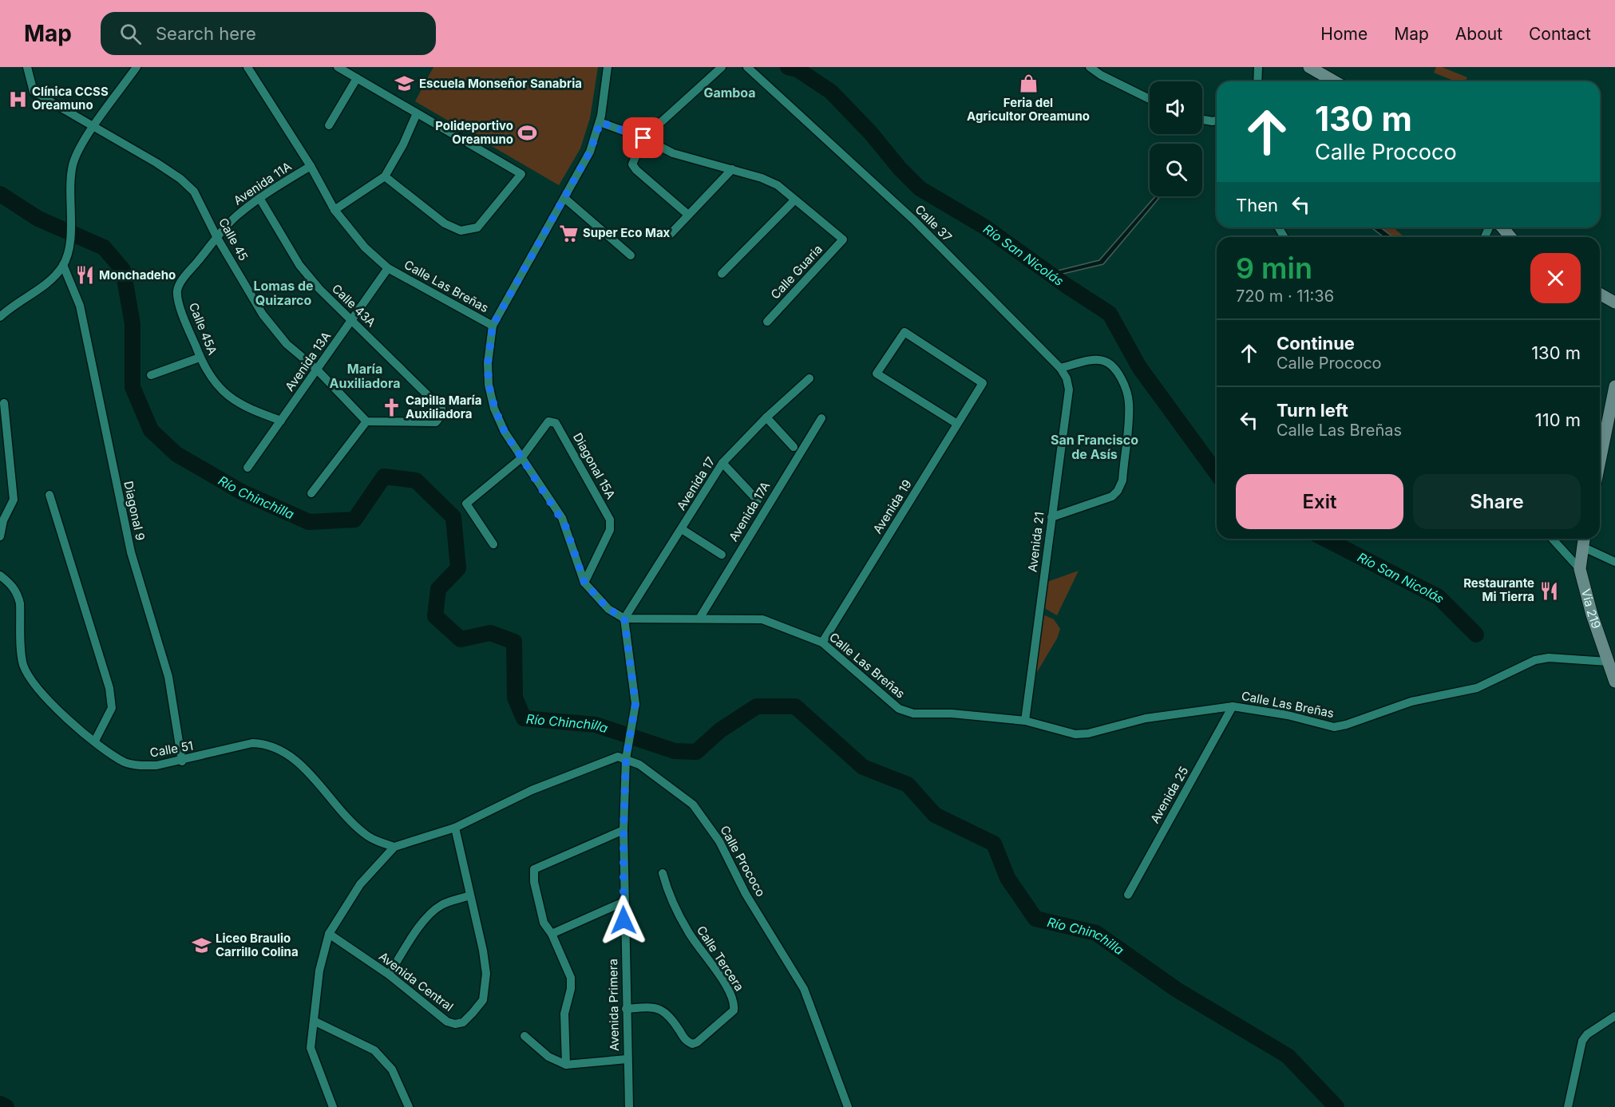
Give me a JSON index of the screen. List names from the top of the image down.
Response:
{
  "streets": {
    "main road": ["Vía 219"],
    "street": [
      "Avenida 11A",
      "Calle 37",
      "Calle 45",
      "Calle Guaria",
      "Calle Las Breñas",
      "Calle 43A",
      "Calle 45A",
      "Avenida 13A",
      "Diagonal 15A",
      "Avenida 17",
      "Avenida 19",
      "Diagonal 9",
      "Avenida 17A",
      "Avenida 21",
      "Calle 51",
      "Avenida 25",
      "Calle Prococo",
      "Calle Tercera",
      "Avenida Central",
      "Avenida Primera"
    ]
  },
  "crossings": [
    ["Avenida 11A", "Calle 45"],
    ["Avenida 11A", "Calle Las Breñas"],
    ["Avenida 11A", "Calle 43A"],
    ["Avenida 11A", "Calle 45A"],
    ["Calle 37", "Avenida 21"],
    ["Calle 45", "Calle 43A"],
    ["Calle 45", "Avenida 13A"],
    ["Calle Las Breñas", "Avenida 13A"],
    ["Calle Las Breñas", "Diagonal 15A"],
    ["Calle Las Breñas", "Avenida 17"],
    ["Calle Las Breñas", "Avenida 19"],
    ["Calle Las Breñas", "Avenida 17A"],
    ["Calle Las Breñas", "Avenida 21"],
    ["Calle Las Breñas", "Vía 219"],
    ["Calle Las Breñas", "Avenida 25"],
    ["Calle 43A", "Avenida 13A"],
    ["Calle 45A", "Avenida 13A"],
    ["Diagonal 9", "Calle 51"],
    ["Calle Prococo", "Avenida Primera"],
    ["Calle Tercera", "Avenida Primera"]
  ],
  "districts": [
    "Gamboa",
    "Lomas de Quizarco",
    "María Auxiliadora",
    "San Francisco de Asís"
  ],
  "water": ["Río San Nicolás", "Río Chinchilla"],
  "places": {
    "school or university": ["Escuela Monseñor Sanabria", "Liceo Braulio Carrillo Colina"],
    "shop": ["Feria del Agricultor Oreamuno"],
    "hospital": ["Clínica CCSS Oreamuno"],
    "sports": ["Polideportivo Oreamuno"],
    "supermarket": ["Super Eco Max"],
    "restaurant": ["Monchadeho", "Restaurante Mi Tierra"],
    "church": ["Capilla María Auxiliadora"]
  },
  "page": {
    "header": "Map",
    "search": "Search here",
    "nav": [
      "Home",
      "Map",
      "About",
      "Contact"
    ],
    "turn": ["130 m", "Calle Prococo"],
    "then": "Then",
    "heading": ["9 min", "720 m · 11:36"],
    "list": [
      {
        "name": "Continue",
        "note": "Calle Prococo",
        "value": "130 m"
      },
      {
        "name": "Turn left",
        "note": "Calle Las Breñas",
        "value": "110 m"
      }
    ],
    "buttons": ["Exit", "Share"]
  }
}
